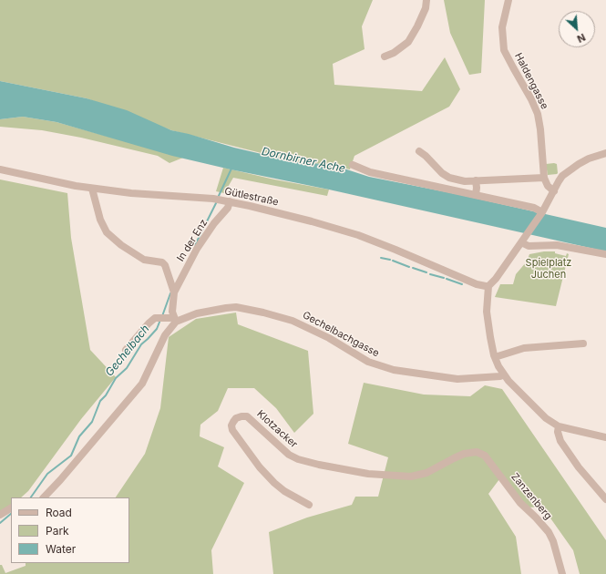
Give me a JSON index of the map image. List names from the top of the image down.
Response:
{
  "streets": {
    "street": [
      "Haldengasse",
      "Gütlestraße",
      "In der Enz",
      "Gechelbachgasse",
      "Klotzacker",
      "Zanzenberg"
    ]
  },
  "crossings": [
    ["Gütlestraße", "In der Enz"],
    ["In der Enz", "Gechelbachgasse"],
    ["Klotzacker", "Zanzenberg"]
  ],
  "water": ["Dornbirner Ache", "Gechelbach"],
  "parks": ["Spielplatz Juchen"],
  "legend": ["Road", "Park", "Water"],
  "north": "bottom right"
}
